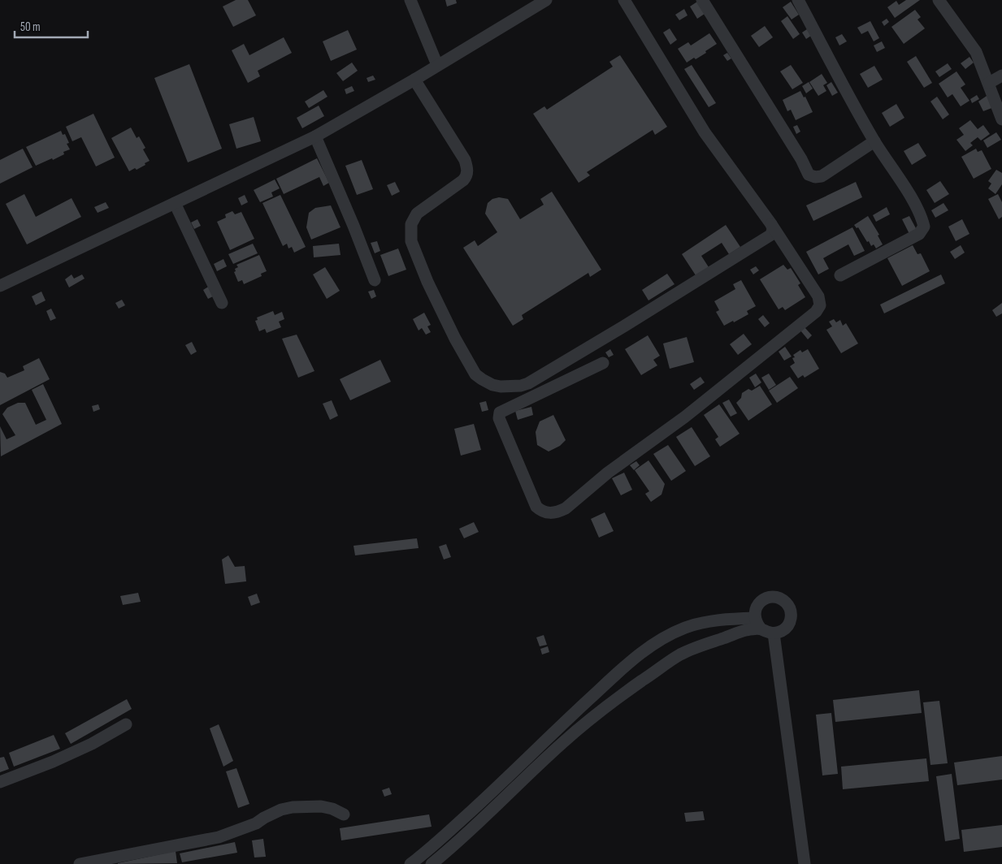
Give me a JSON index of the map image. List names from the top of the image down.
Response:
{
  "scale_bar": "50 m"
}
